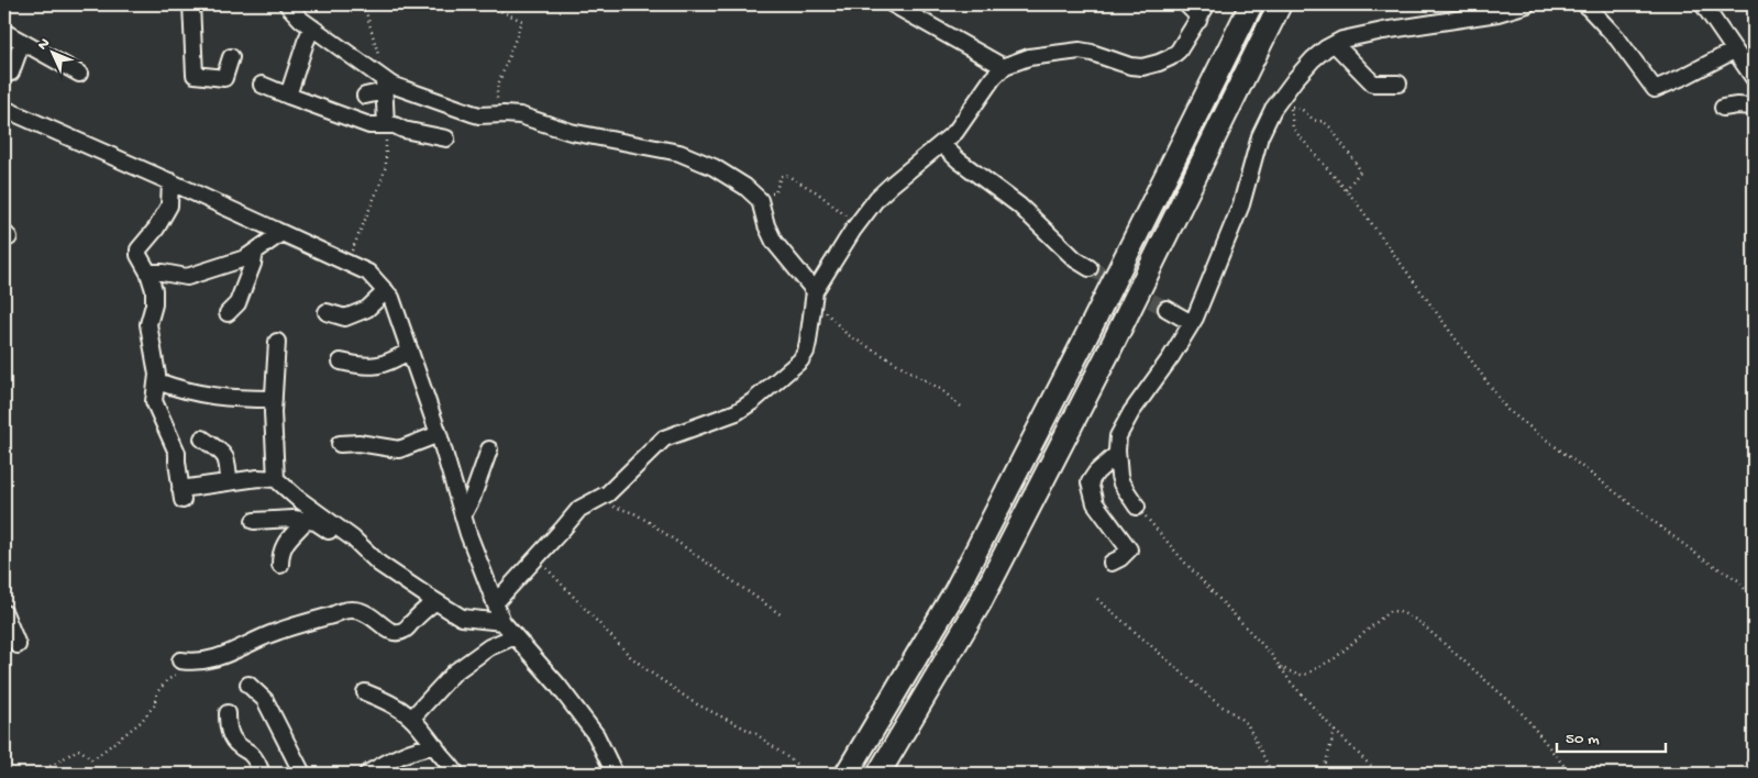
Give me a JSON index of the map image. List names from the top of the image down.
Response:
{
  "scale_bar": "50 m",
  "north": "top left"
}
